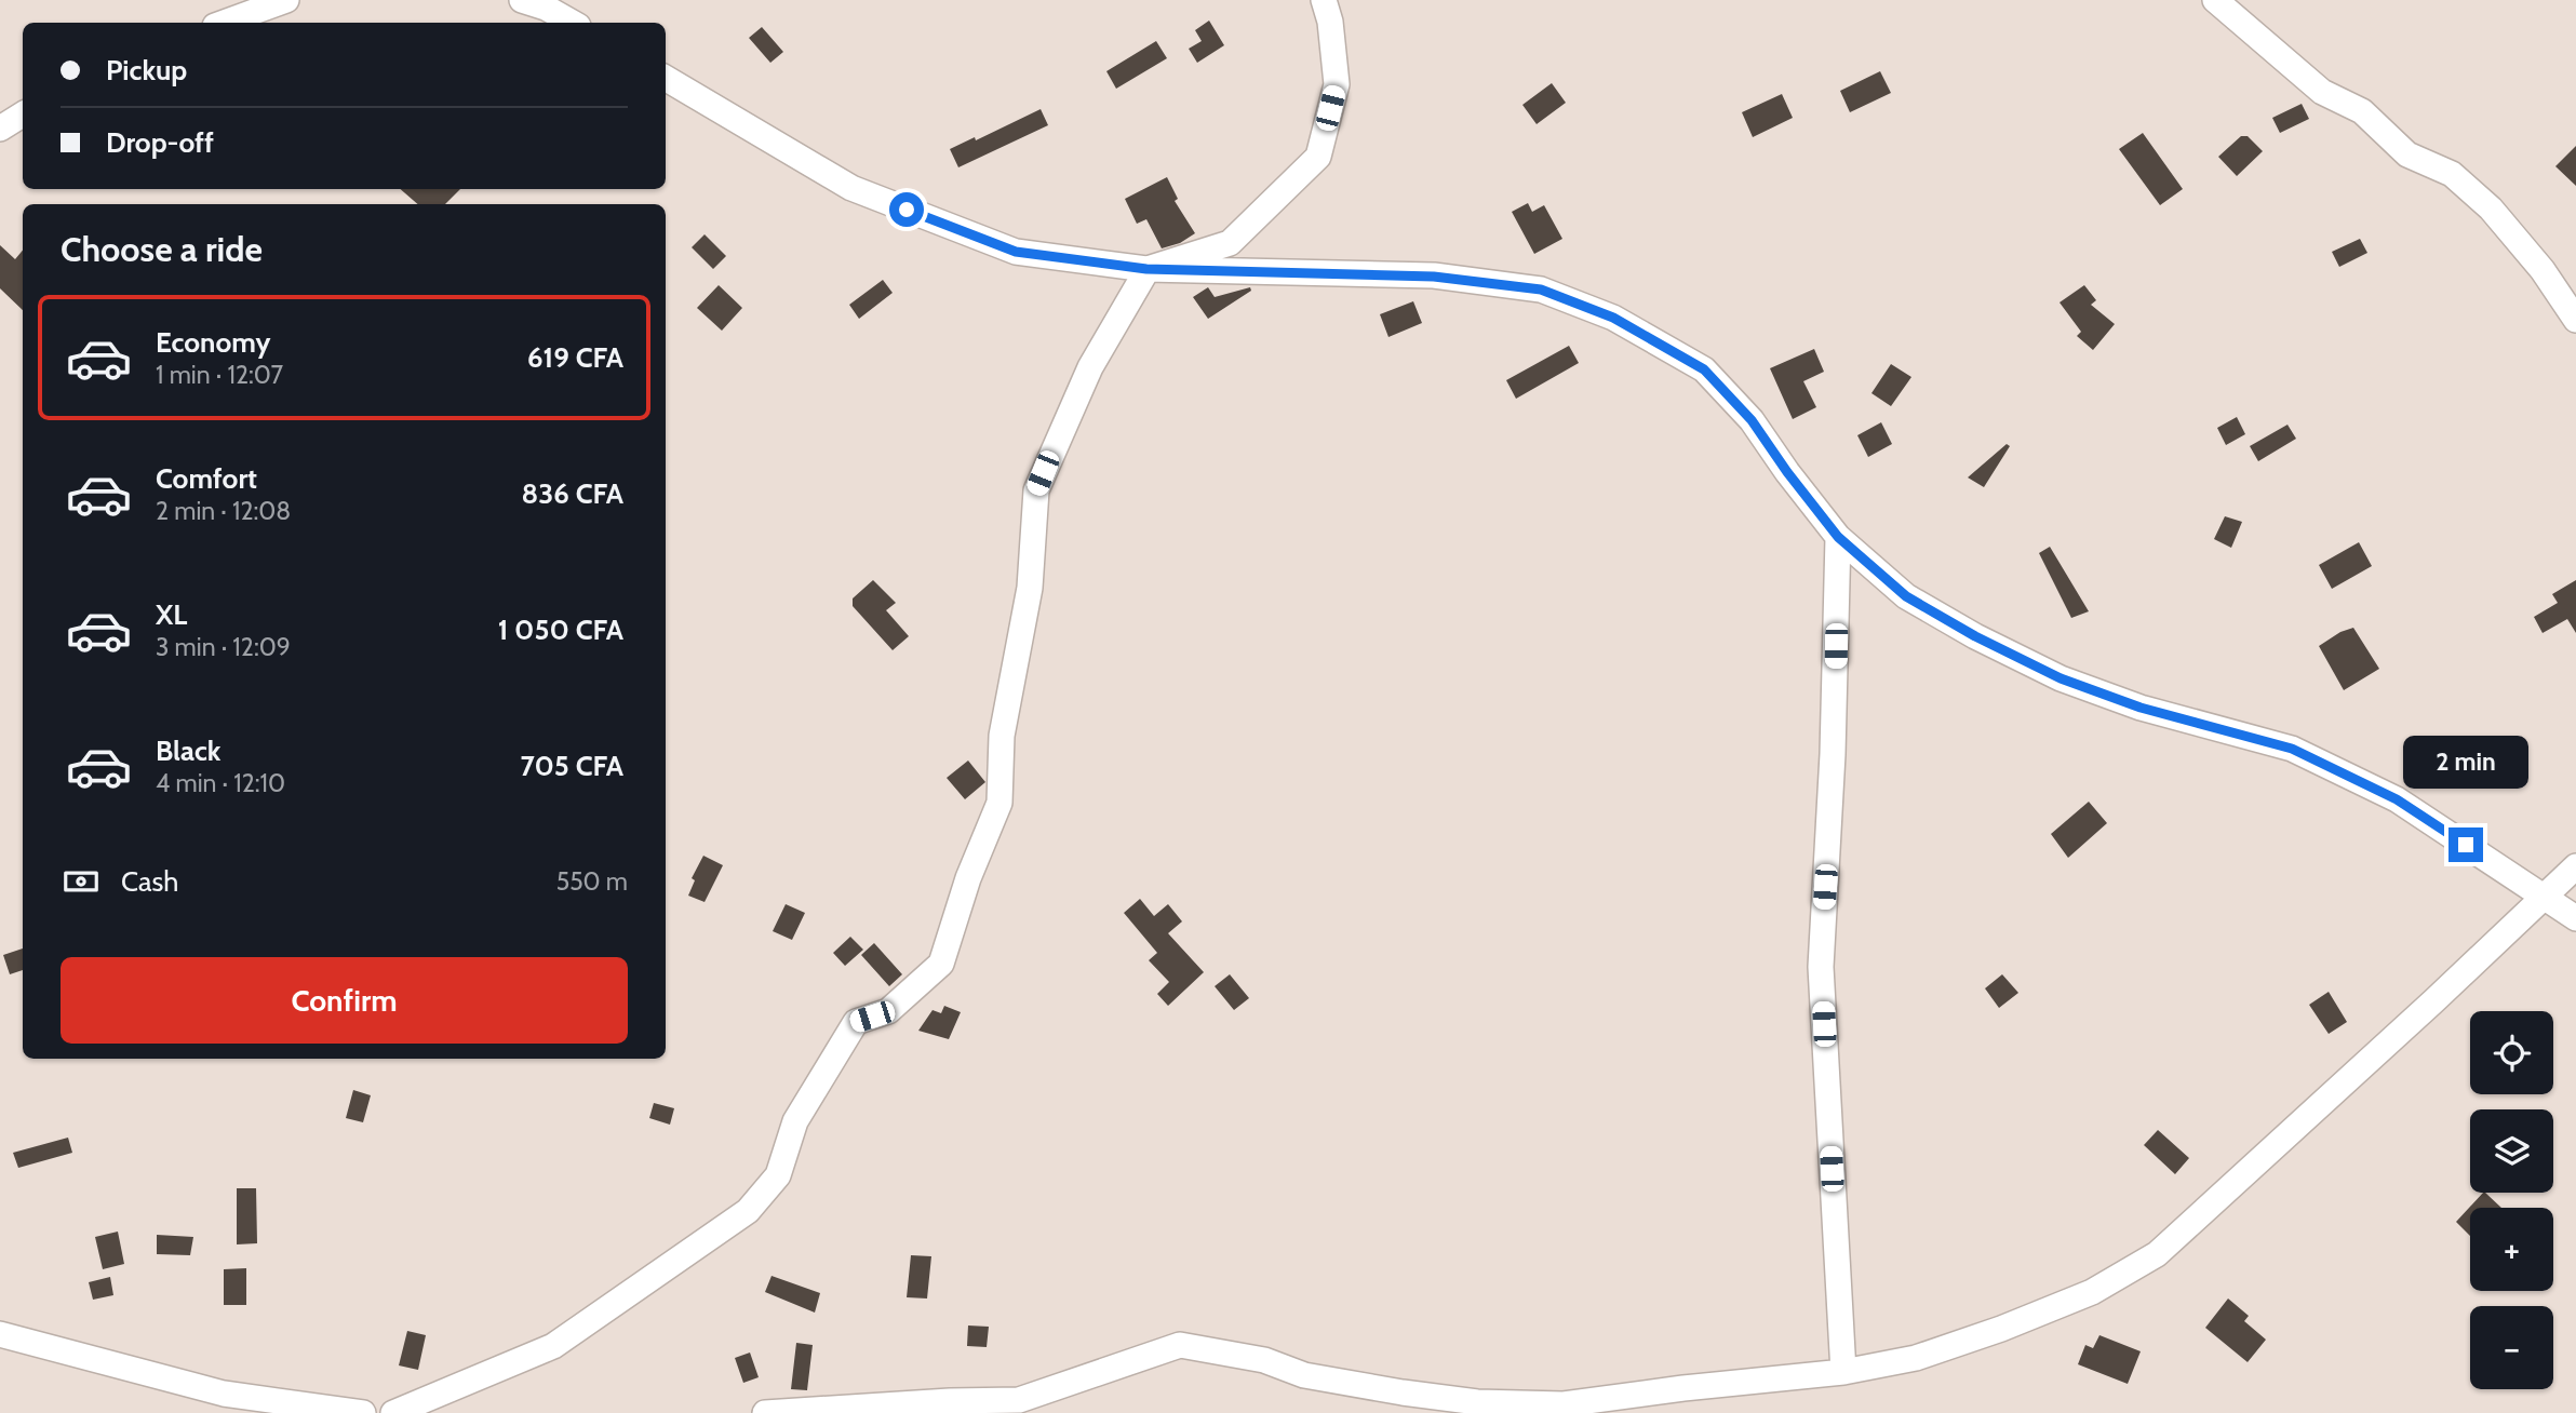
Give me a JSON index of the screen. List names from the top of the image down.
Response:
{
  "page": {
    "banner": ["Pickup", "Drop-off"],
    "heading": "Choose a ride",
    "list": [
      {
        "name": "Economy",
        "note": "1 min · 12:07",
        "value": "619 CFA"
      },
      {
        "name": "Comfort",
        "note": "2 min · 12:08",
        "value": "836 CFA"
      },
      {
        "name": "XL",
        "note": "3 min · 12:09",
        "value": "1 050 CFA"
      },
      {
        "name": "Black",
        "note": "4 min · 12:10",
        "value": "705 CFA"
      }
    ],
    "bubble": "2 min",
    "pay": ["Cash", "550 m"],
    "buttons": "Confirm",
    "map_buttons": ["+", "−"]
  }
}
